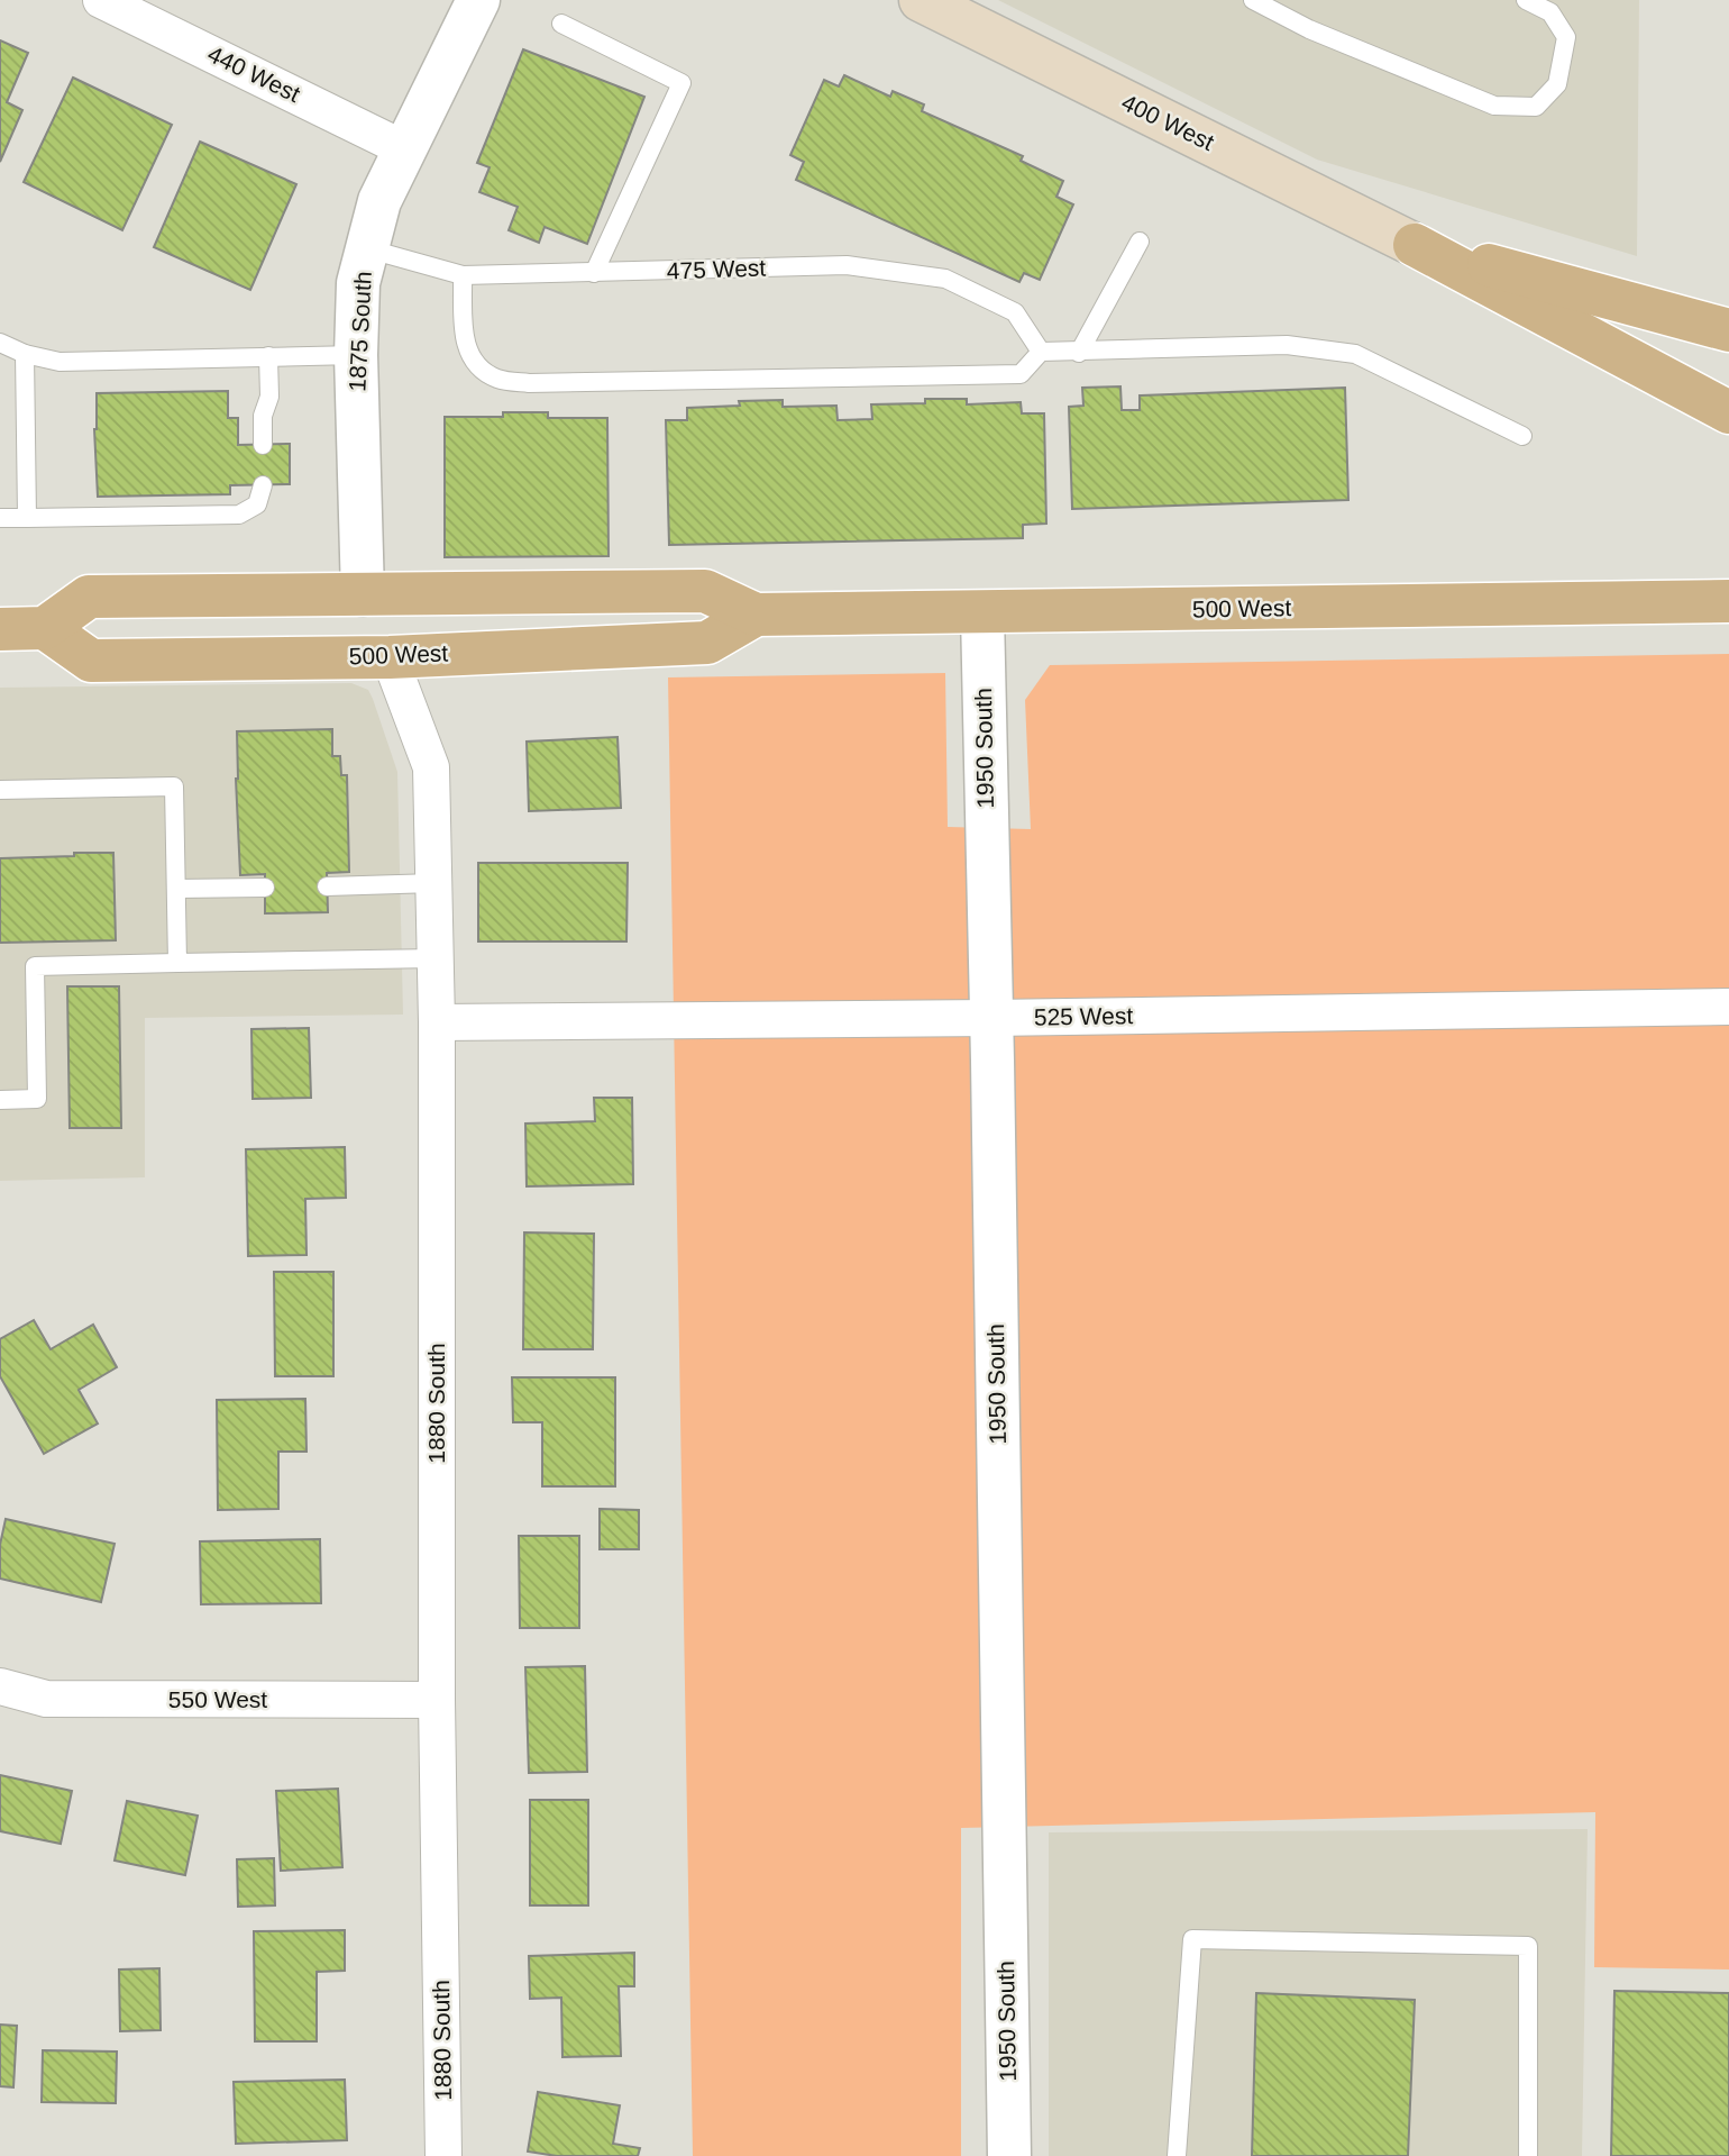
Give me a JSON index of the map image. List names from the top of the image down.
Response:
{
  "streets": {
    "main road": ["400 West", "500 West"],
    "street": [
      "440 West",
      "1875 South",
      "1950 South",
      "525 West",
      "1880 South",
      "550 West"
    ],
    "lane": ["475 West"]
  },
  "crossings": [
    ["440 West", "1875 South"],
    ["475 West", "1875 South"],
    ["1875 South", "500 West"],
    ["500 West", "1950 South"],
    ["500 West", "1880 South"],
    ["1950 South", "525 West"],
    ["525 West", "1880 South"],
    ["1880 South", "550 West"]
  ]
}
